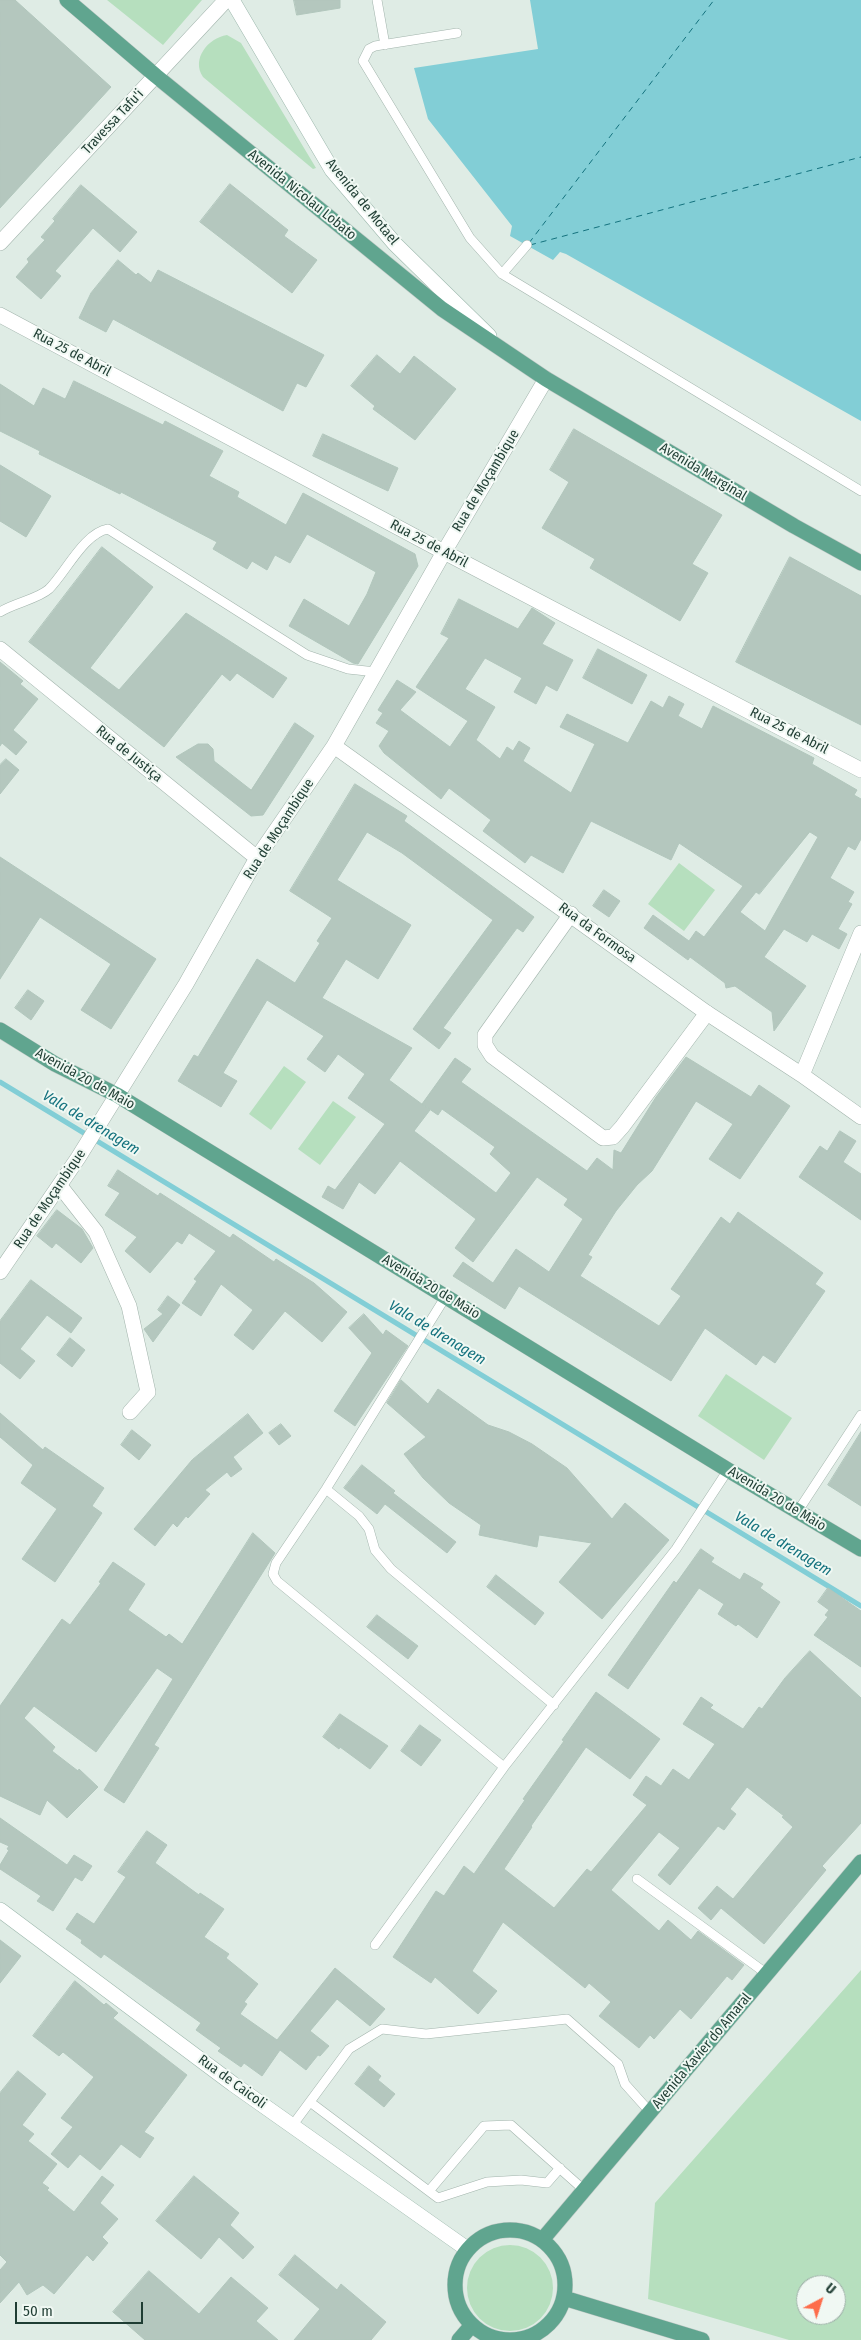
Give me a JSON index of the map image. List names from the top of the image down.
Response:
{
  "streets": {
    "main road": [
      "Avenida Nicolau Lobato",
      "Avenida Marginal",
      "Avenida 20 de Maio",
      "Avenida Xavier do Amaral"
    ],
    "street": [
      "Travessa Tafu'i",
      "Avenida de Motael",
      "Rua 25 de Abril",
      "Rua de Moçambique",
      "Rua de Justiça",
      "Rua da Formosa",
      "Rua de Caicoli"
    ]
  },
  "crossings": [
    ["Travessa Tafu'i", "Avenida Nicolau Lobato"],
    ["Avenida Nicolau Lobato", "Avenida de Motael"],
    ["Avenida Nicolau Lobato", "Avenida Marginal"],
    ["Avenida Nicolau Lobato", "Rua de Moçambique"],
    ["Rua 25 de Abril", "Rua de Moçambique"],
    ["Avenida Marginal", "Rua de Moçambique"],
    ["Rua de Moçambique", "Rua de Justiça"],
    ["Rua de Moçambique", "Rua da Formosa"],
    ["Rua de Moçambique", "Avenida 20 de Maio"],
    ["Avenida Xavier do Amaral", "Rua de Caicoli"]
  ],
  "water": ["Vala de drenagem"],
  "scale_bar": "50 m",
  "north": "top right"
}
